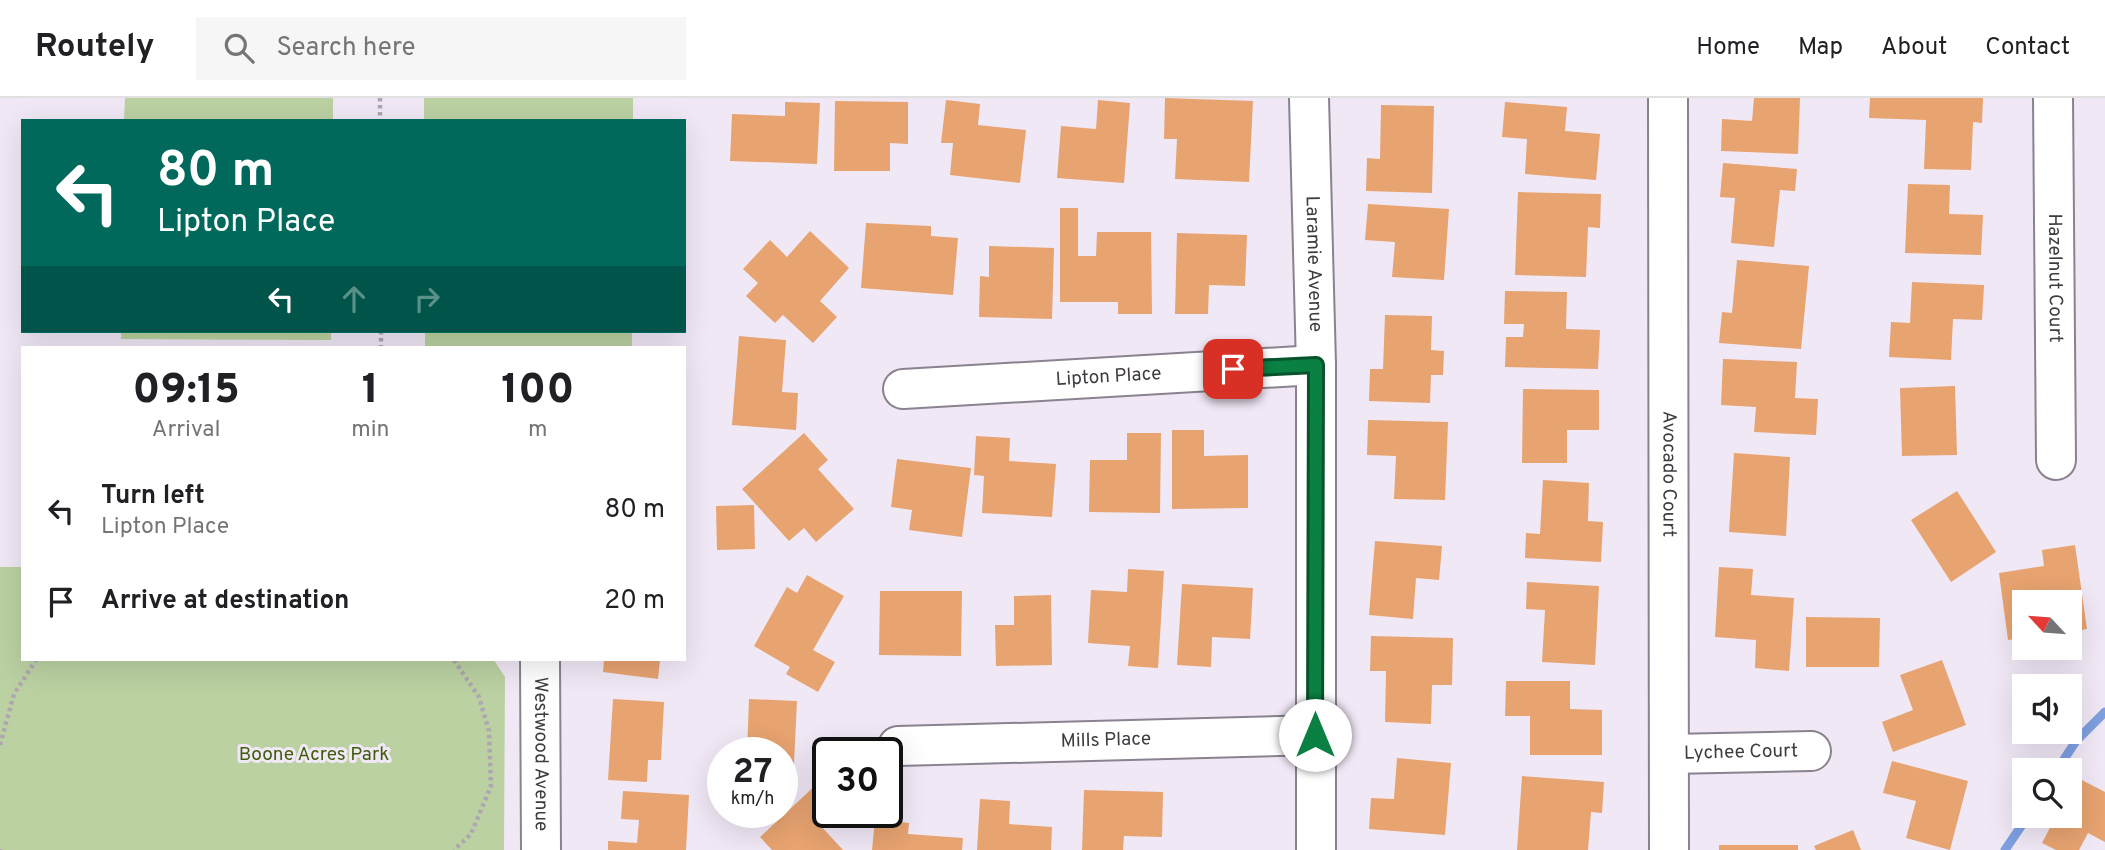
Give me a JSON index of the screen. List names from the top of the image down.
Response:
{
  "streets": {
    "street": [
      "Laramie Avenue",
      "Hazelnut Court",
      "Lipton Place",
      "Avocado Court",
      "Mills Place",
      "Lychee Court",
      "Westwood Avenue"
    ]
  },
  "crossings": [
    ["Laramie Avenue", "Lipton Place"],
    ["Laramie Avenue", "Mills Place"],
    ["Avocado Court", "Lychee Court"]
  ],
  "parks": ["Boone Acres Park"],
  "north": "top left",
  "page": {
    "header": "Routely",
    "search": "Search here",
    "nav": [
      "Home",
      "Map",
      "About",
      "Contact"
    ],
    "turn": ["80 m", "Lipton Place"],
    "eta": [
      "09:15",
      "Arrival",
      "1",
      "min",
      "100",
      "m"
    ],
    "list": [
      {
        "name": "Turn left",
        "note": "Lipton Place",
        "value": "80 m"
      },
      {
        "name": "Arrive at destination",
        "value": "20 m"
      }
    ],
    "speed": "27 km/h",
    "limit": "30"
  }
}
